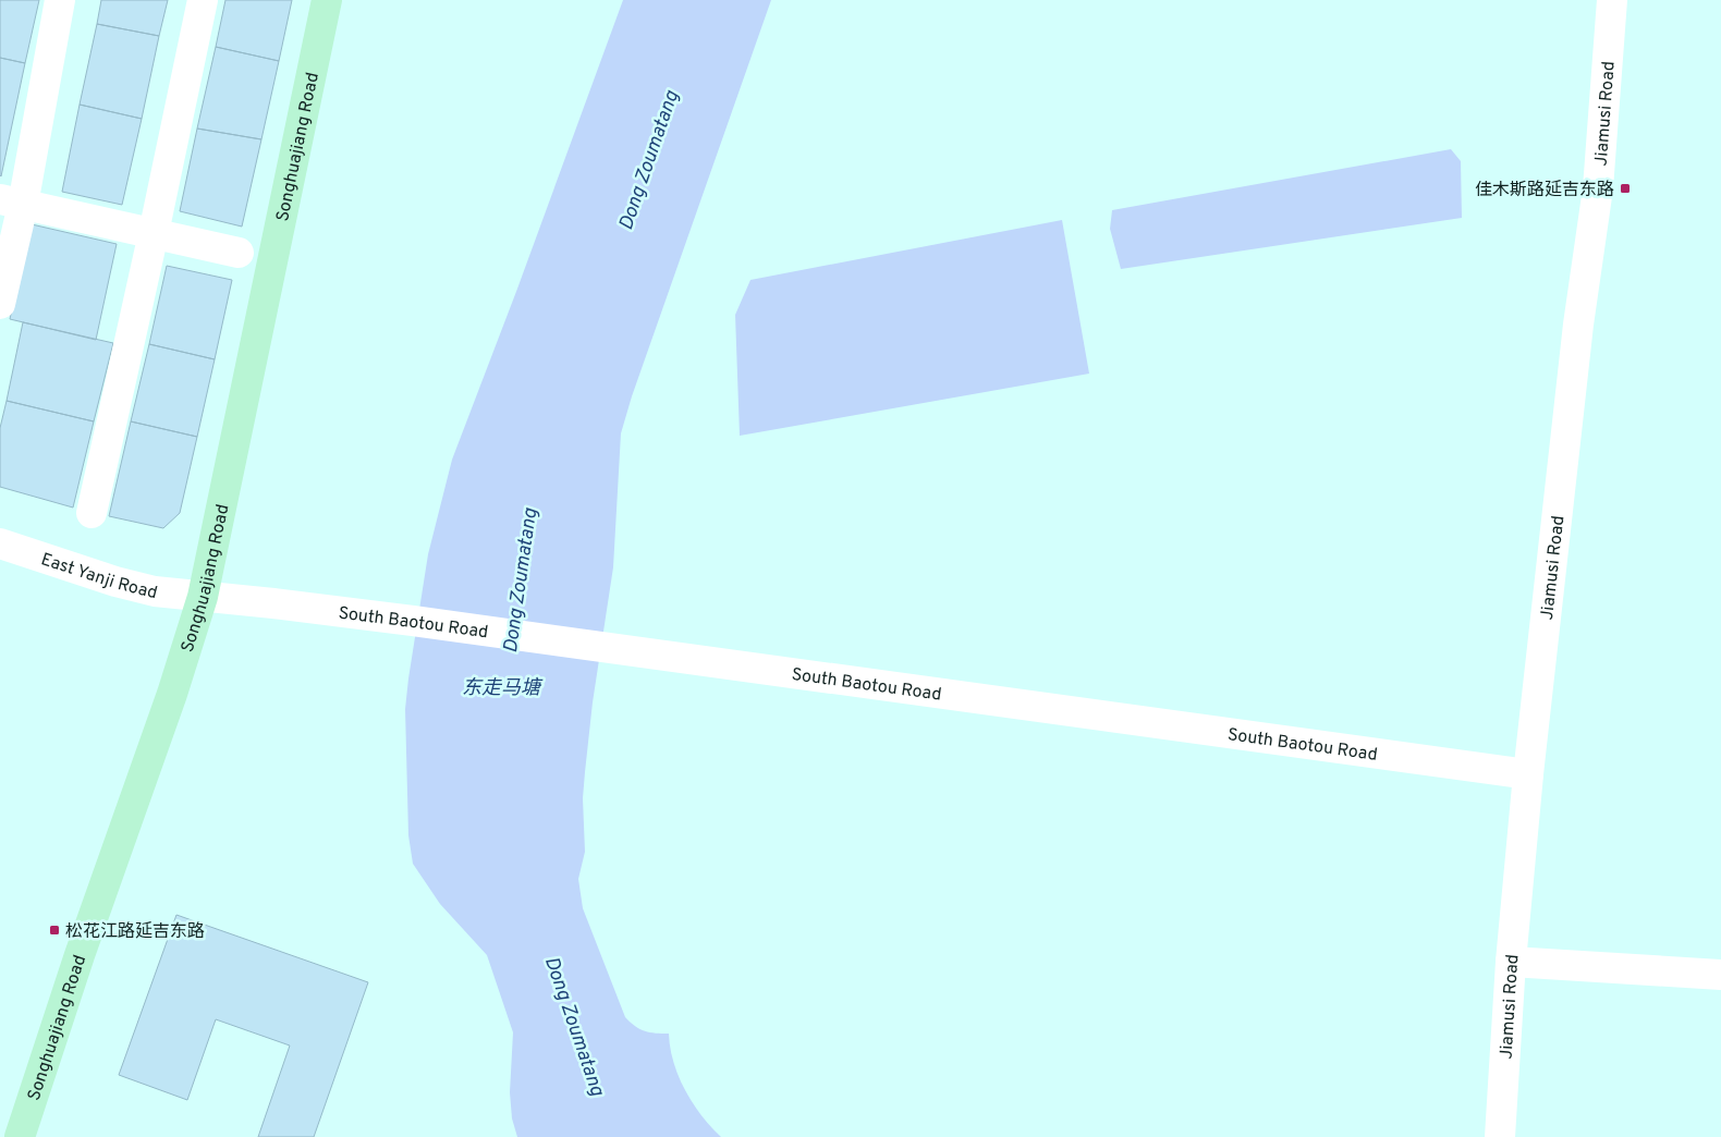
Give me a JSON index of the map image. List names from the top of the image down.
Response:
{
  "streets": {
    "main road": ["Songhuajiang Road"],
    "street": ["Jiamusi Road", "East Yanji Road", "South Baotou Road"]
  },
  "crossings": [
    ["Jiamusi Road", "South Baotou Road"],
    ["Songhuajiang Road", "East Yanji Road"],
    ["Songhuajiang Road", "South Baotou Road"],
    ["East Yanji Road", "South Baotou Road"]
  ],
  "water": ["Dong Zoumatang", "东走马塘"],
  "places": {
    "transit": ["佳木斯路延吉东路", "松花江路延吉东路"]
  }
}
